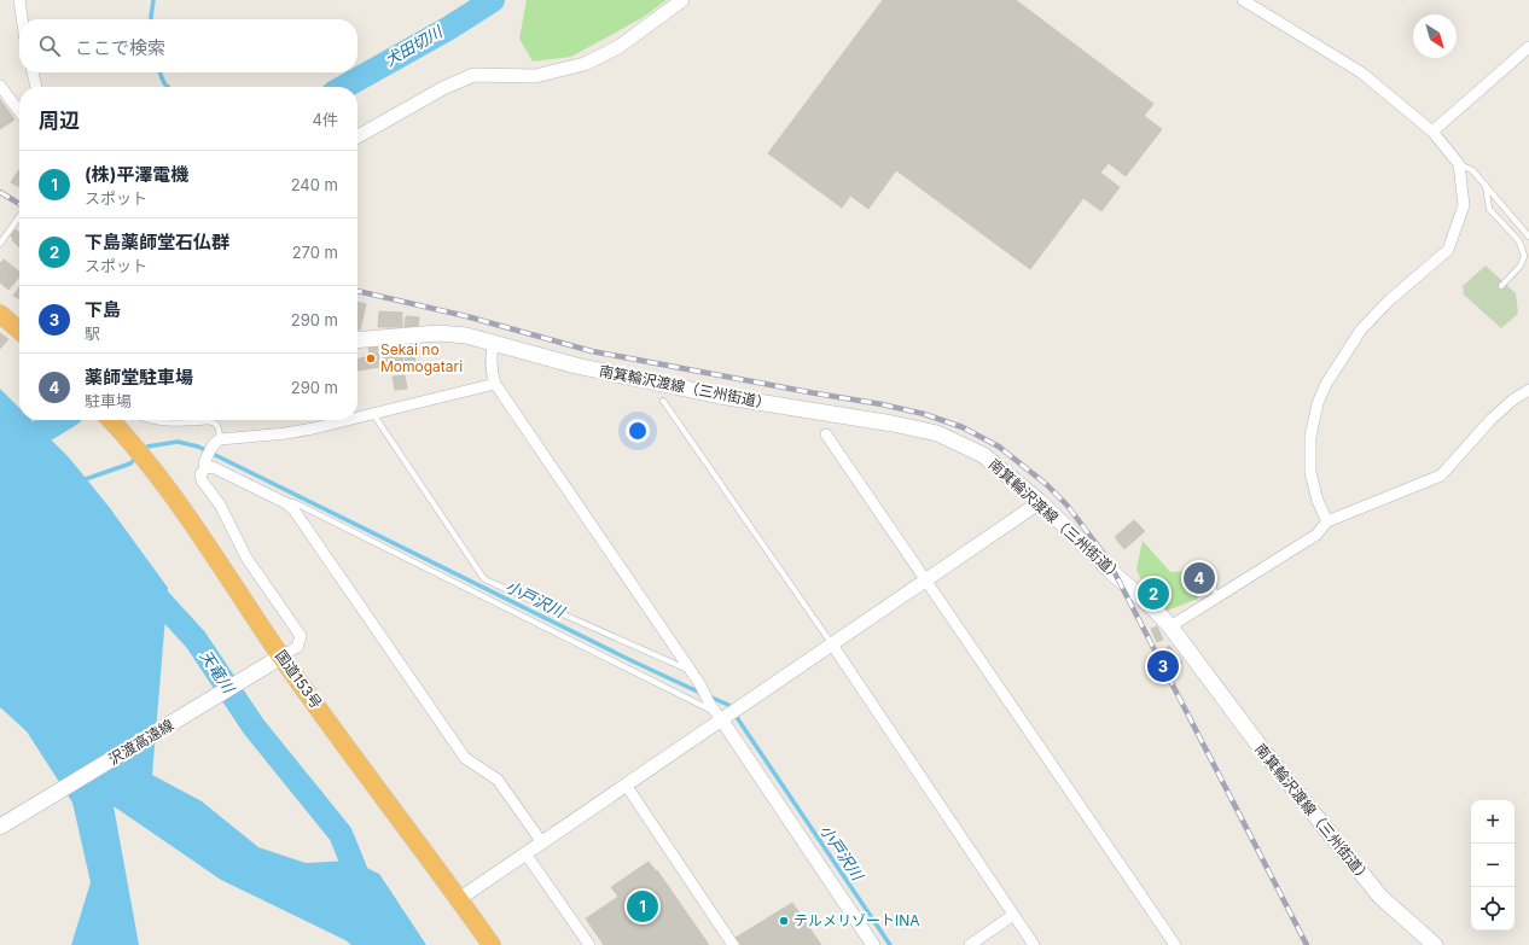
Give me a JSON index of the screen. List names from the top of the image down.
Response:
{
  "streets": {
    "highway": ["国道153号"],
    "main road": ["南箕輪沢渡線（三州街道）", "沢渡高遠線"]
  },
  "crossings": [
    ["国道153号", "沢渡高遠線"]
  ],
  "water": ["犬田切川", "小戸沢川", "天竜川"],
  "places": ["Sekai no Momogatari", "テルメリゾートINA"],
  "north": "bottom right",
  "page": {
    "search": "ここで検索",
    "heading": ["周辺", "4件"],
    "list": [
      {
        "mark": "1",
        "name": "(株)平澤電機",
        "note": "スポット",
        "value": "240 m"
      },
      {
        "mark": "2",
        "name": "下島薬師堂石仏群",
        "note": "スポット",
        "value": "270 m"
      },
      {
        "mark": "3",
        "name": "下島",
        "note": "駅",
        "value": "290 m"
      },
      {
        "mark": "4",
        "name": "薬師堂駐車場",
        "note": "駐車場",
        "value": "290 m"
      }
    ],
    "pins": [
      "4",
      "2",
      "3",
      "1"
    ],
    "map_buttons": ["+", "−"]
  }
}
